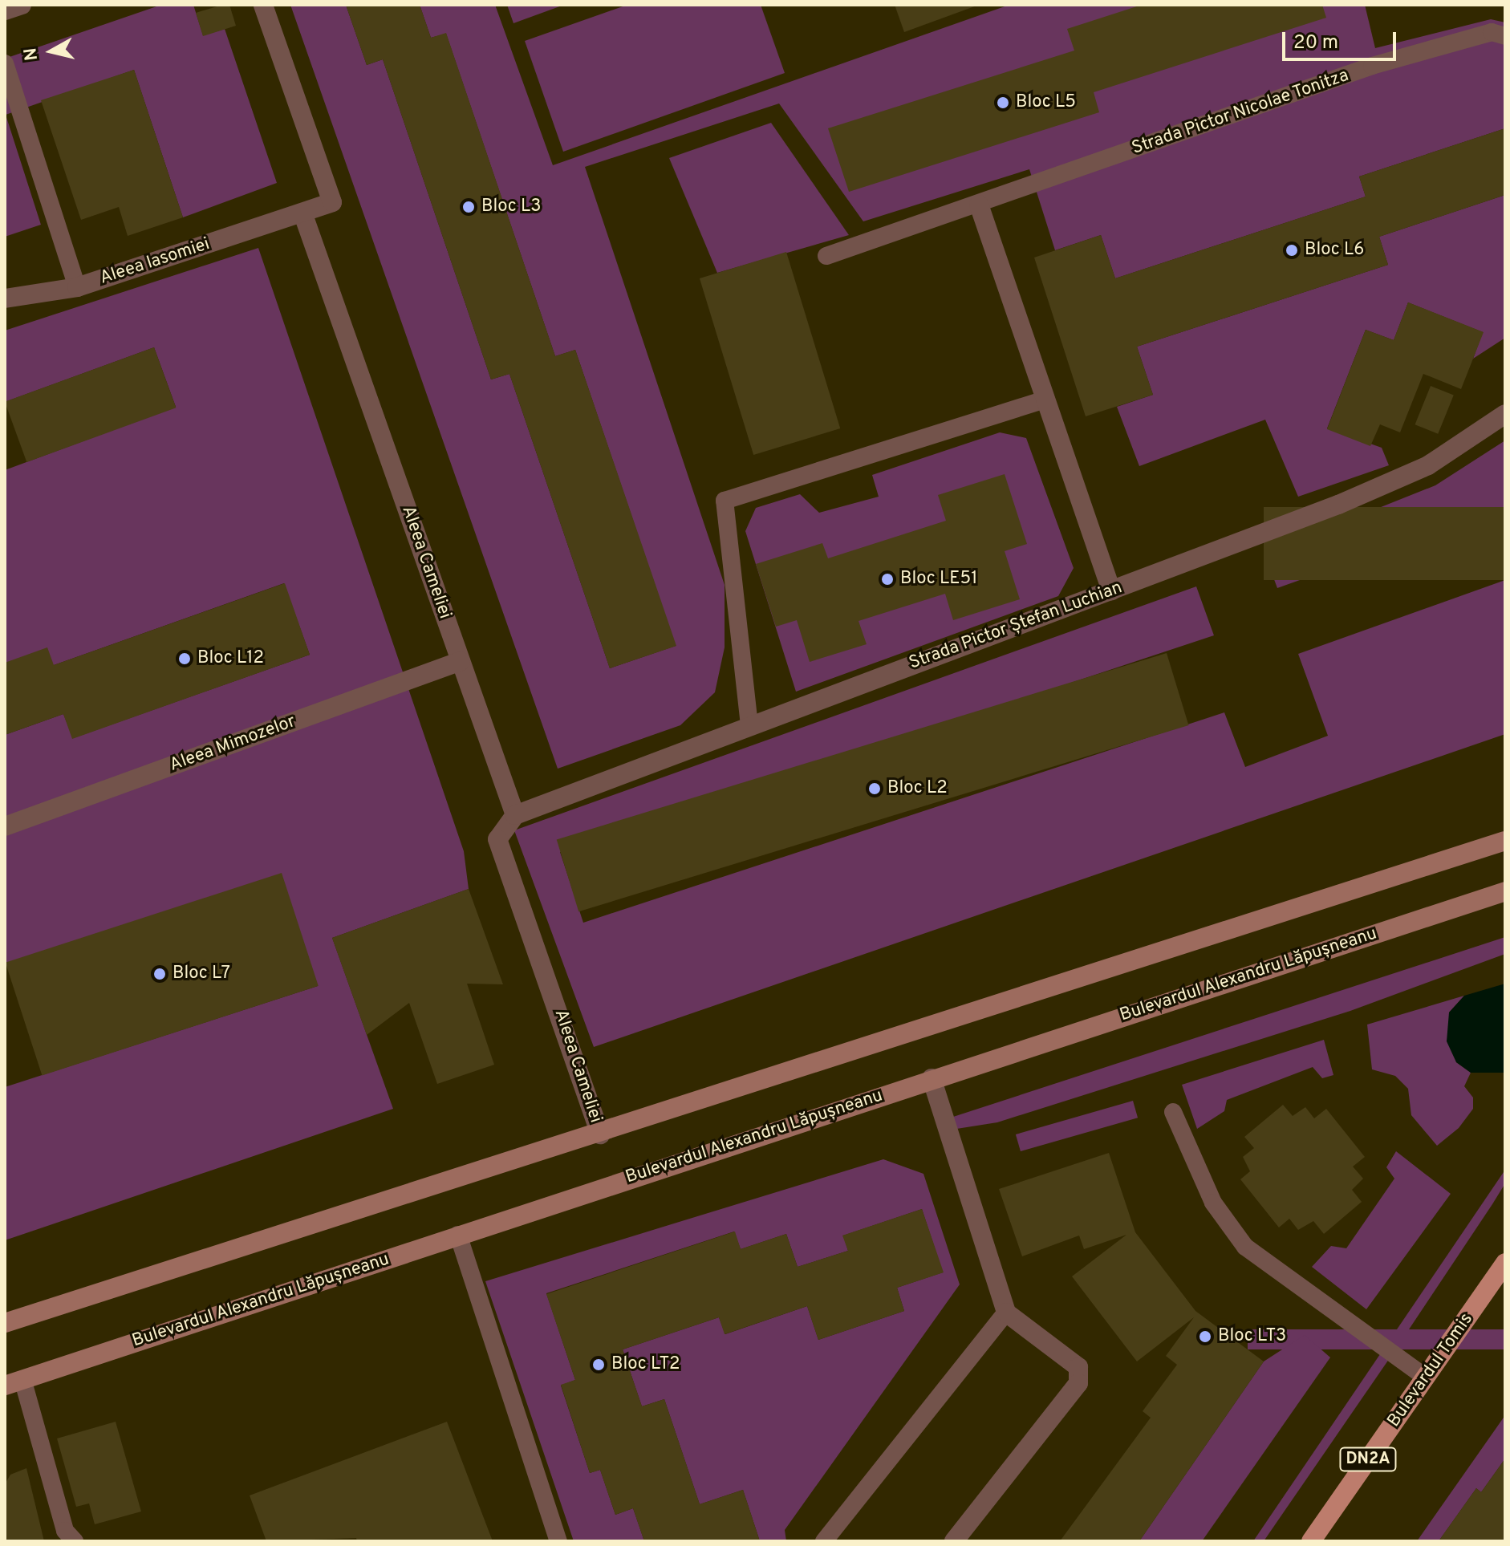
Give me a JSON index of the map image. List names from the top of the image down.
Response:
{
  "streets": {
    "main road": ["Bulevardul Alexandru Lăpușneanu", "Bulevardul Tomis", "DN2A"],
    "street": [
      "Aleea Iasomiei",
      "Aleea Cameliei",
      "Strada Pictor Ștefan Luchian",
      "Aleea Mimozelor"
    ],
    "lane": ["Strada Pictor Nicolae Tonitza"]
  },
  "crossings": [
    ["Aleea Iasomiei", "Aleea Cameliei"],
    ["Aleea Cameliei", "Strada Pictor Ștefan Luchian"],
    ["Aleea Cameliei", "Aleea Mimozelor"]
  ],
  "places": [
    "Bloc L5",
    "Bloc L3",
    "Bloc L6",
    "Bloc LE51",
    "Bloc L12",
    "Bloc L2",
    "Bloc L7",
    "Bloc LT3",
    "Bloc LT2"
  ],
  "scale_bar": "20 m",
  "north": "left"
}
